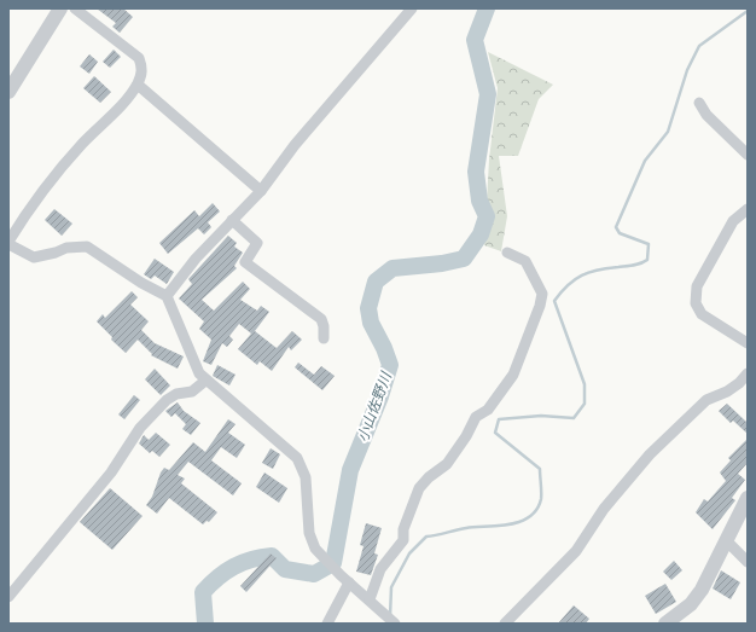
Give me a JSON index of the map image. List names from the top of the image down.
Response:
{
  "water": ["小山佐野川"]
}
